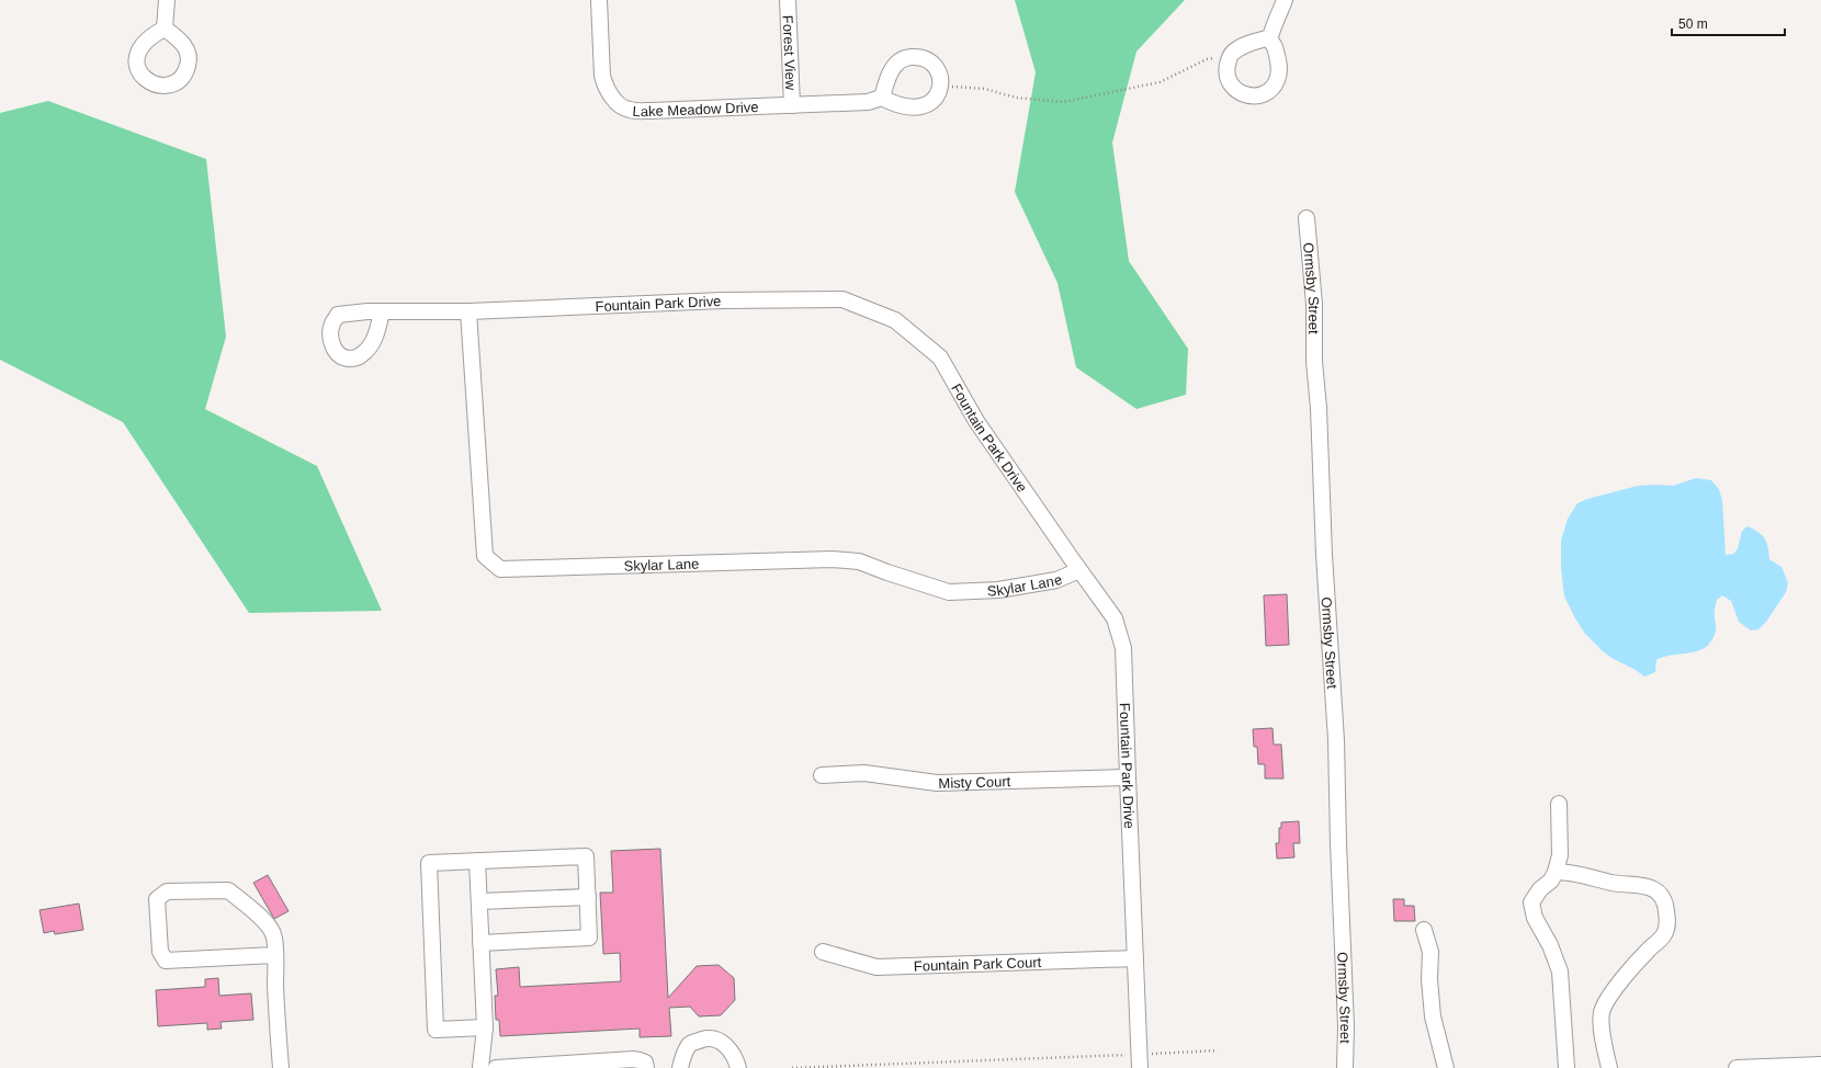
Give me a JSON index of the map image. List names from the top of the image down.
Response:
{
  "streets": {
    "street": [
      "Forest View",
      "Lake Meadow Drive",
      "Ormsby Street",
      "Fountain Park Drive",
      "Skylar Lane",
      "Misty Court",
      "Fountain Park Court"
    ]
  },
  "crossings": [
    ["Forest View", "Lake Meadow Drive"],
    ["Fountain Park Drive", "Skylar Lane"],
    ["Fountain Park Drive", "Misty Court"],
    ["Fountain Park Drive", "Fountain Park Court"]
  ],
  "scale_bar": "50 m"
}
